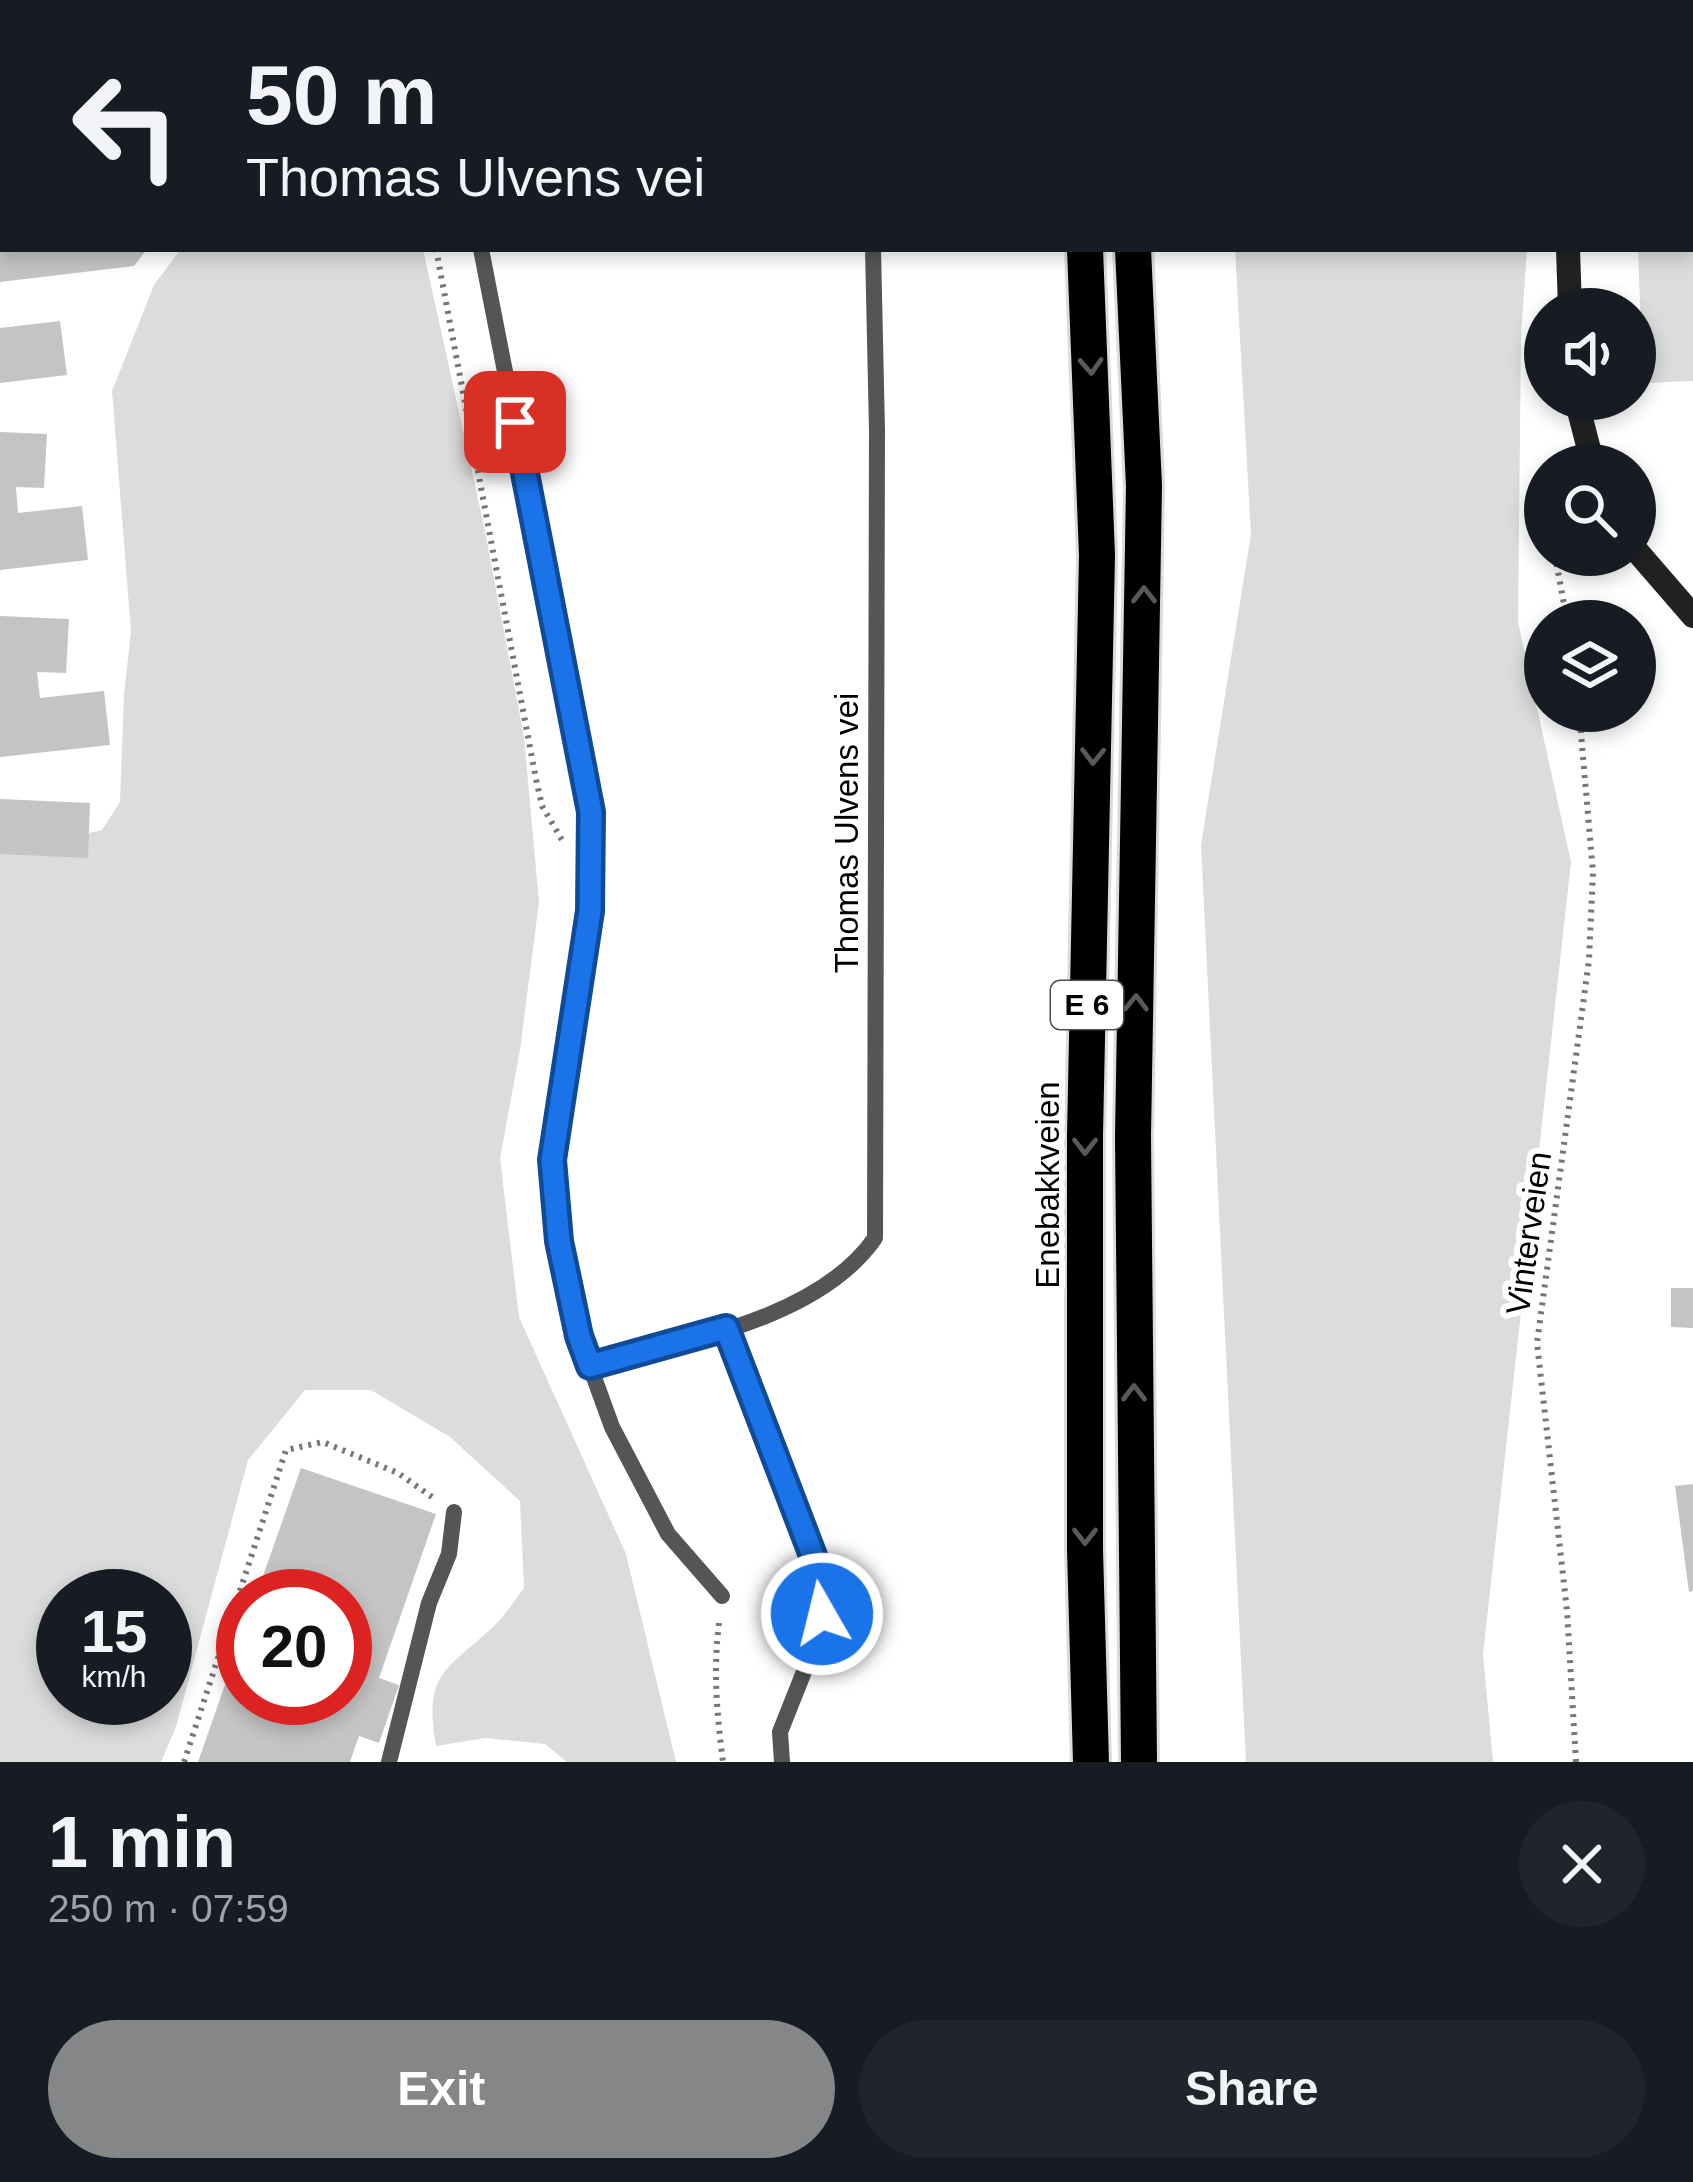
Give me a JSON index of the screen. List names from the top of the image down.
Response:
{
  "streets": {
    "highway": ["E 6", "Enebakkveien"],
    "lane": ["Thomas Ulvens vei"],
    "path": ["Vinterveien"]
  },
  "page": {
    "turn": ["50 m", "Thomas Ulvens vei"],
    "speed": "15 km/h",
    "limit": "20",
    "heading": ["1 min", "250 m · 07:59"],
    "buttons": ["Exit", "Share"]
  }
}
